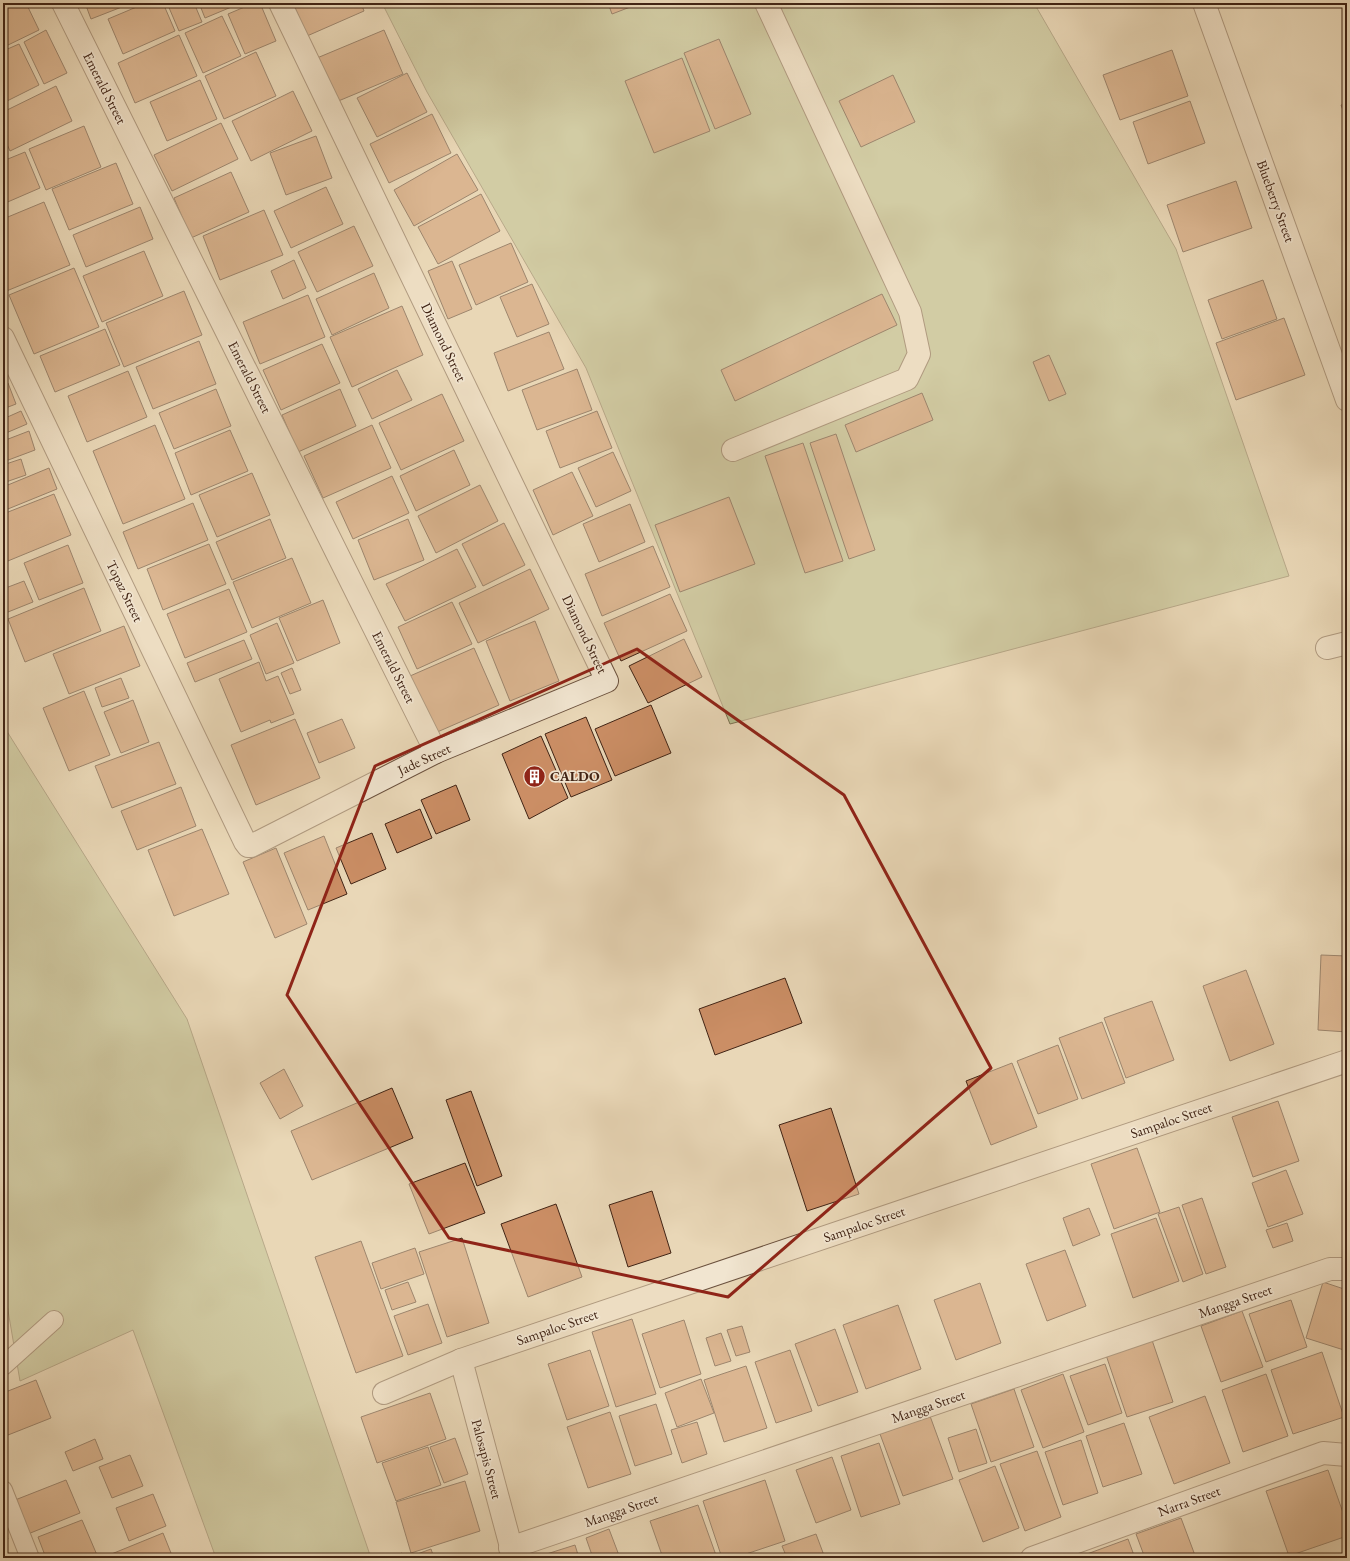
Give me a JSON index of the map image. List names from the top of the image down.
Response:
{
  "streets": {
    "street": [
      "Emerald Street",
      "Blueberry Street",
      "Diamond Street",
      "Topaz Street",
      "Jade Street",
      "Sampaloc Street",
      "Mangga Street",
      "Palosapis Street",
      "Narra Street"
    ]
  },
  "crossings": [
    ["Emerald Street", "Jade Street"],
    ["Diamond Street", "Jade Street"],
    ["Topaz Street", "Jade Street"],
    ["Sampaloc Street", "Palosapis Street"],
    ["Mangga Street", "Palosapis Street"]
  ],
  "places": {
    "building": ["CALDO"]
  }
}
